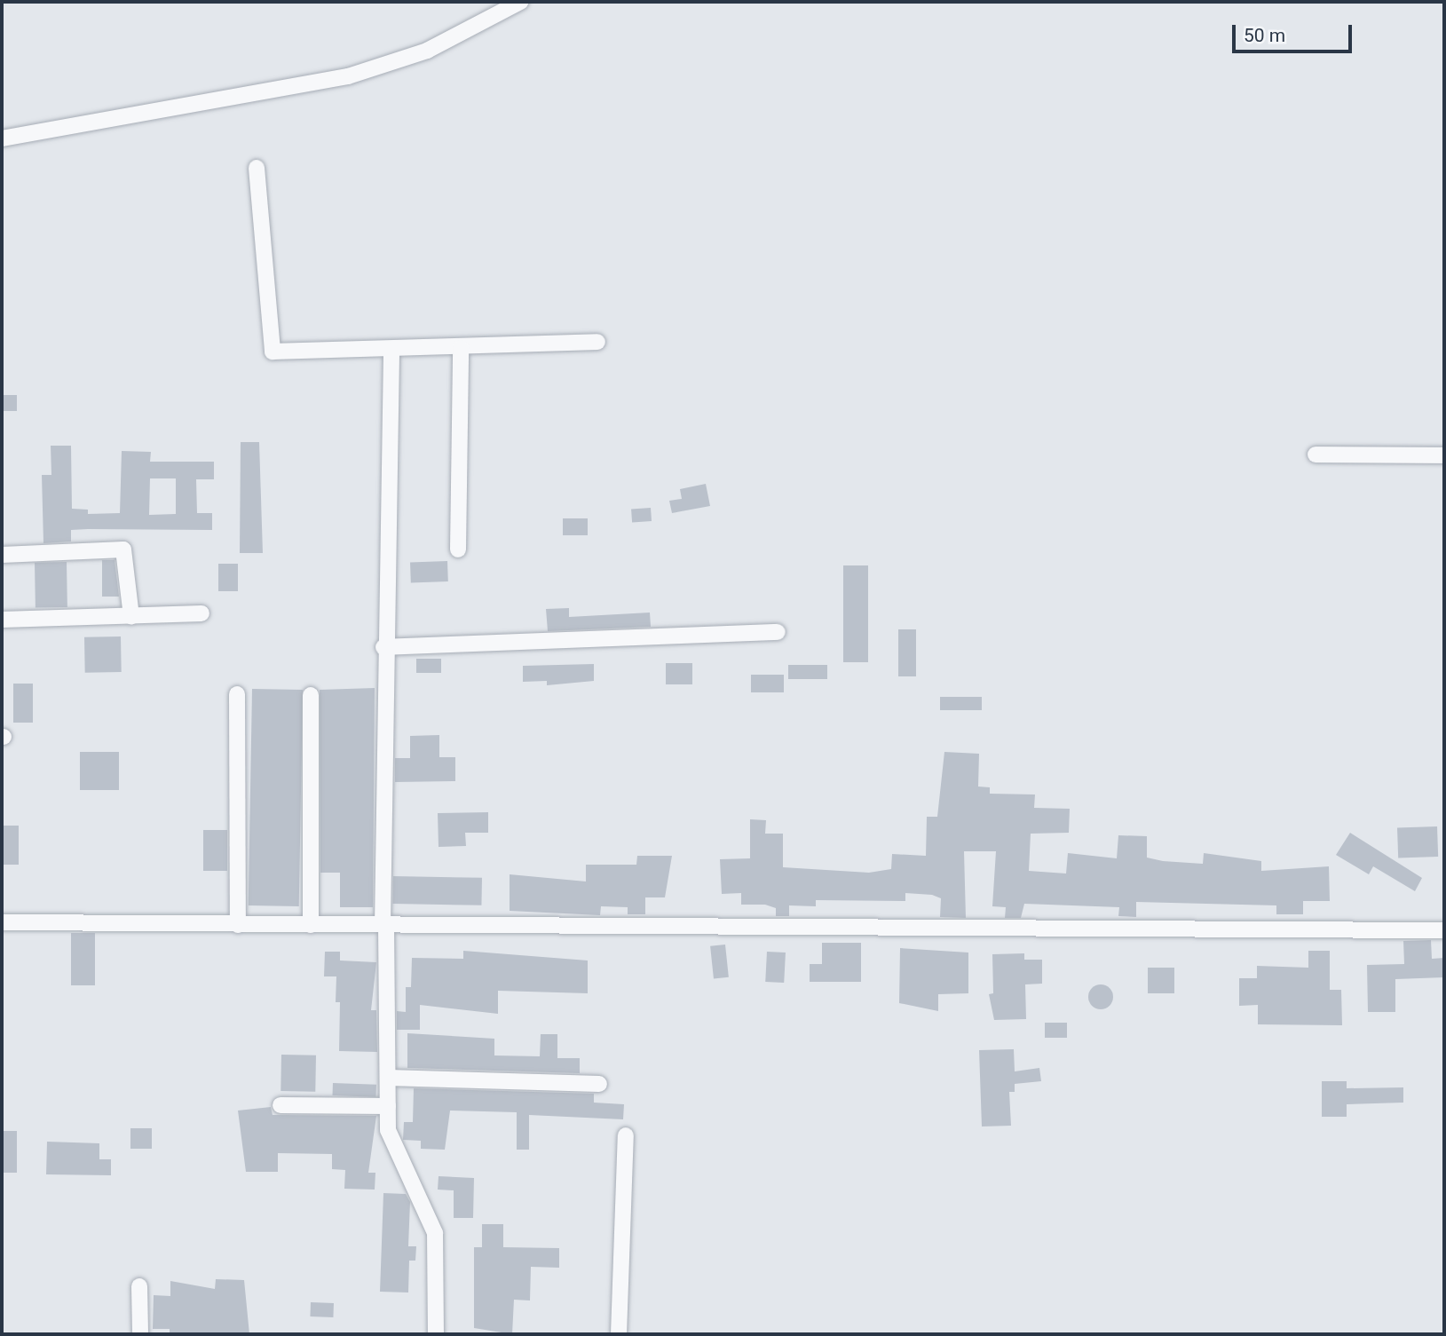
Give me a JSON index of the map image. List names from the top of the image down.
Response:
{
  "scale_bar": "50 m"
}
